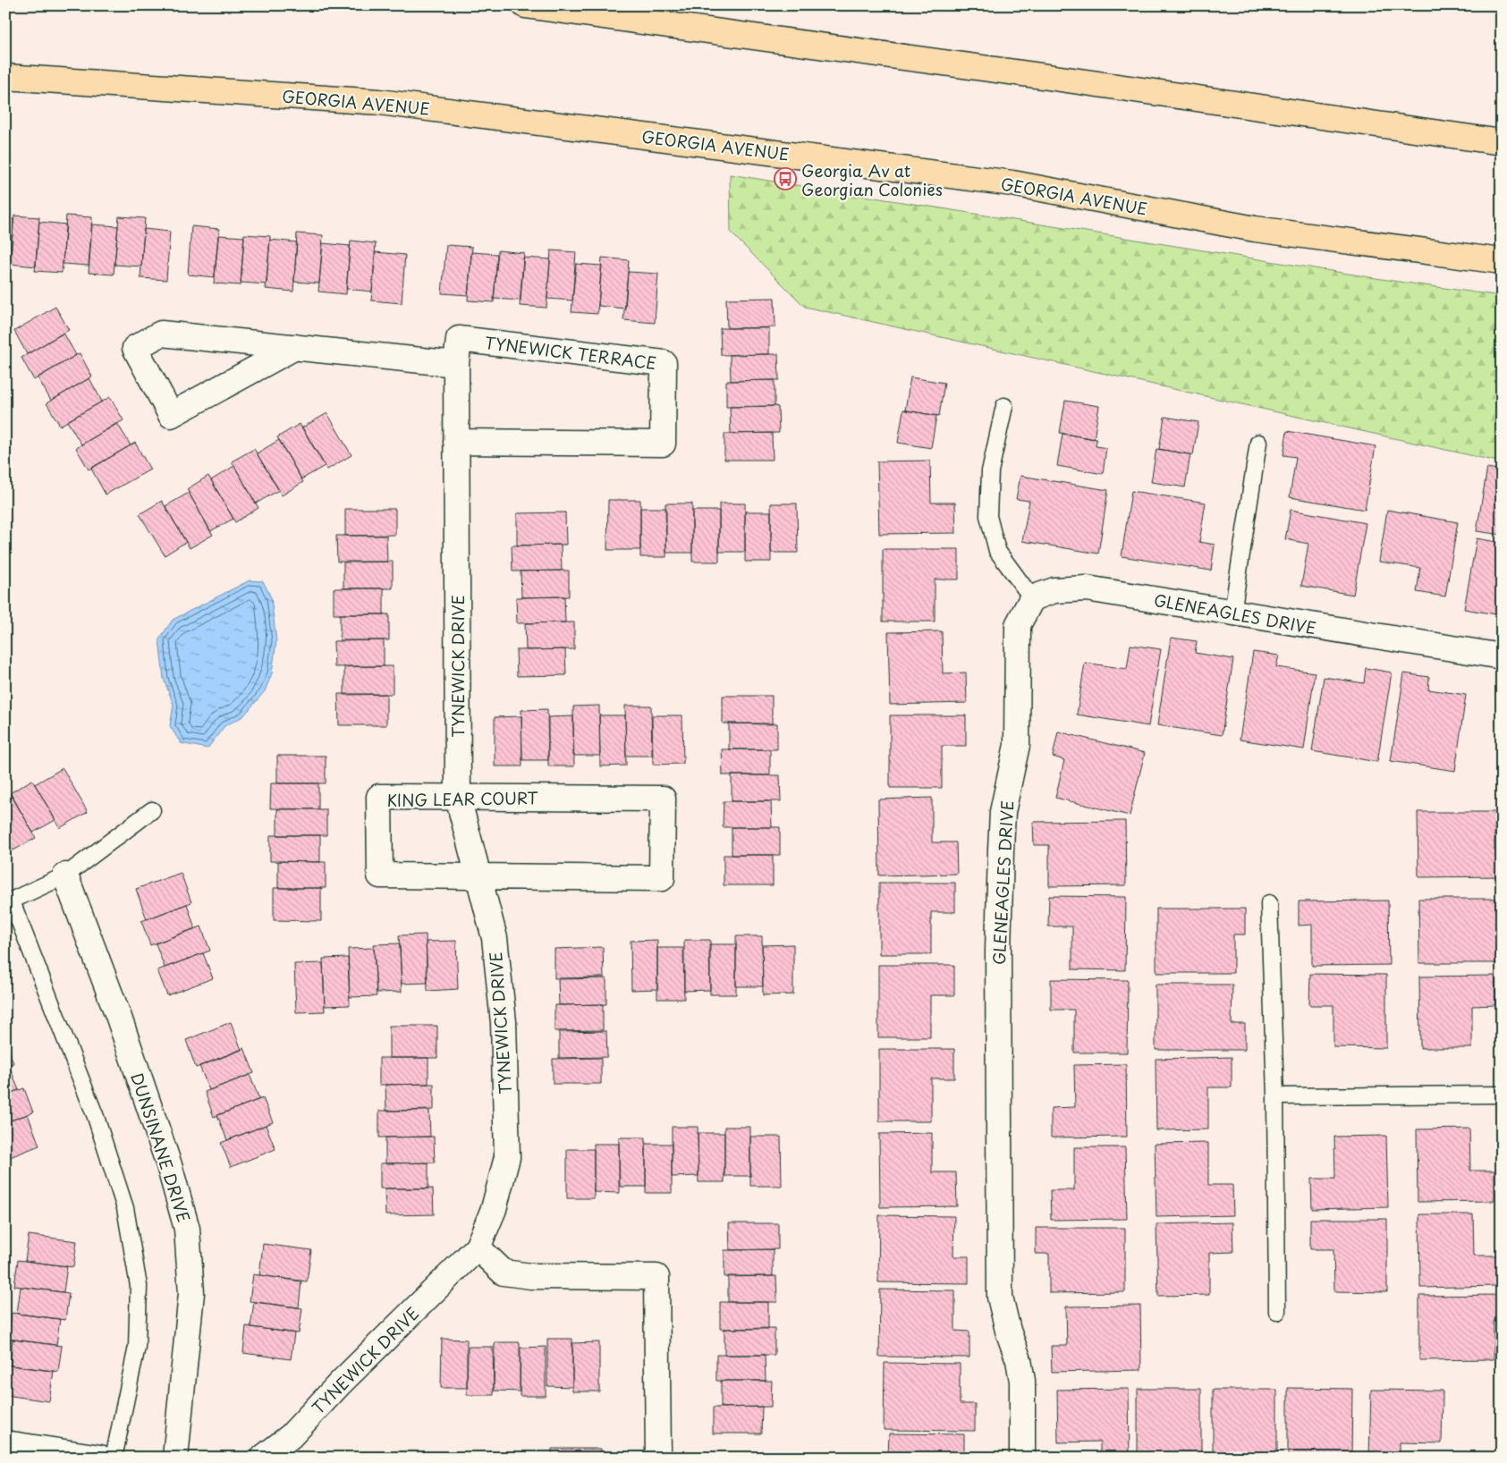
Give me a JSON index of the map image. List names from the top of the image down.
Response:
{
  "streets": {
    "main road": ["GEORGIA AVENUE"],
    "street": [
      "TYNEWICK TERRACE",
      "GLENEAGLES DRIVE",
      "TYNEWICK DRIVE",
      "KING LEAR COURT",
      "DUNSINANE DRIVE"
    ]
  },
  "crossings": [
    ["TYNEWICK TERRACE", "TYNEWICK DRIVE"],
    ["TYNEWICK DRIVE", "KING LEAR COURT"]
  ],
  "places": {
    "bus stop": ["Georgia Av at Georgian Colonies"]
  }
}
